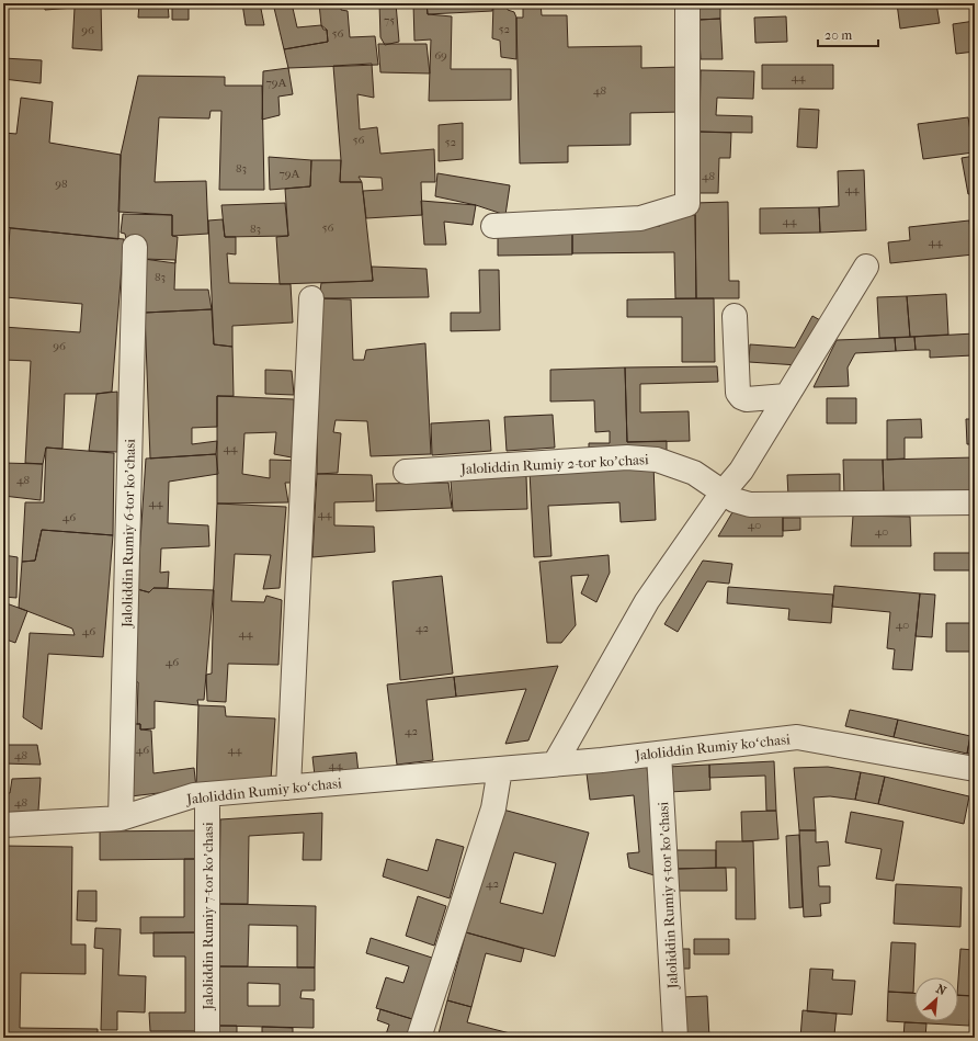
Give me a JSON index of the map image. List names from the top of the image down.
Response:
{
  "streets": {
    "street": [
      "Jaloliddin Rumiy 2-tor koʼchasi",
      "Jaloliddin Rumiy 6-tor koʼchasi",
      "Jaloliddin Rumiy koʻchasi",
      "Jaloliddin Rumiy 5-tor koʼchasi",
      "Jaloliddin Rumiy 7-tor koʼchasi"
    ]
  },
  "crossings": [
    ["Jaloliddin Rumiy 6-tor koʼchasi", "Jaloliddin Rumiy koʻchasi"],
    ["Jaloliddin Rumiy koʻchasi", "Jaloliddin Rumiy 5-tor koʼchasi"],
    ["Jaloliddin Rumiy koʻchasi", "Jaloliddin Rumiy 7-tor koʼchasi"]
  ],
  "house_numbers": [
    "75",
    "52",
    "96",
    "56",
    "69",
    "44",
    "79А",
    "48",
    "56",
    "52",
    "83",
    "79А",
    "48",
    "98",
    "44",
    "44",
    "56",
    "83",
    "44",
    "83",
    "96",
    "44",
    "48",
    "44",
    "44",
    "46",
    "40",
    "40",
    "40",
    "42",
    "46",
    "44",
    "46",
    "42",
    "46",
    "44",
    "48",
    "44",
    "48",
    "42"
  ],
  "scale_bar": "20 m",
  "north": "top right"
}
